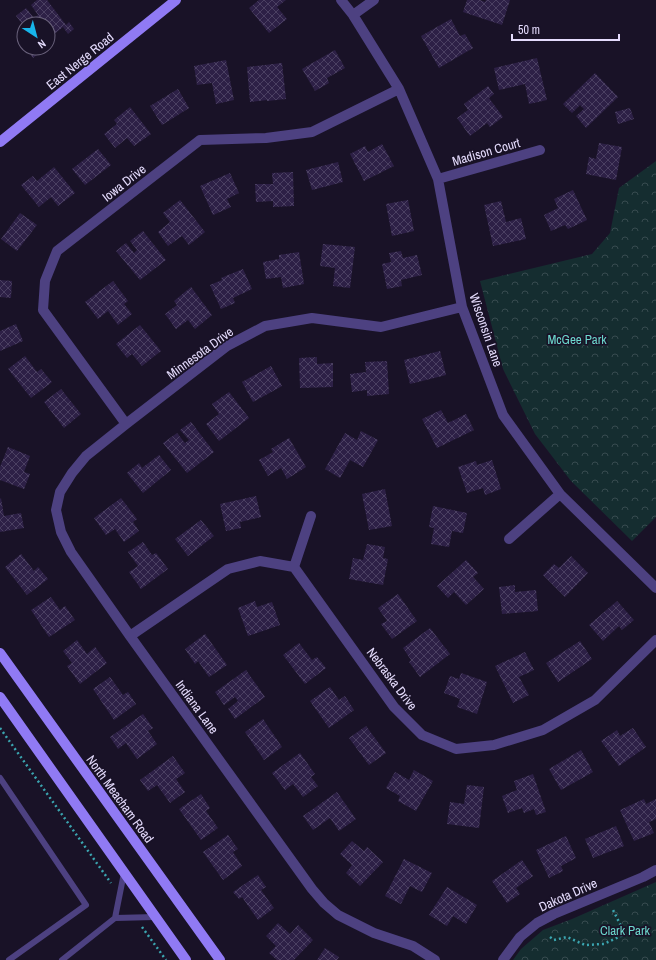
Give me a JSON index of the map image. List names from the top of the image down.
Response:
{
  "streets": {
    "main road": ["East Nerge Road", "North Meacham Road"],
    "street": [
      "Madison Court",
      "Iowa Drive",
      "Wisconsin Lane",
      "Minnesota Drive",
      "Nebraska Drive",
      "Indiana Lane",
      "Dakota Drive"
    ]
  },
  "crossings": [
    ["Madison Court", "Wisconsin Lane"],
    ["Iowa Drive", "Wisconsin Lane"],
    ["Iowa Drive", "Minnesota Drive"],
    ["Iowa Drive", "Indiana Lane"],
    ["Wisconsin Lane", "Minnesota Drive"],
    ["Minnesota Drive", "Indiana Lane"]
  ],
  "parks": ["McGee Park", "Clark Park"],
  "scale_bar": "50 m",
  "north": "bottom right"
}
